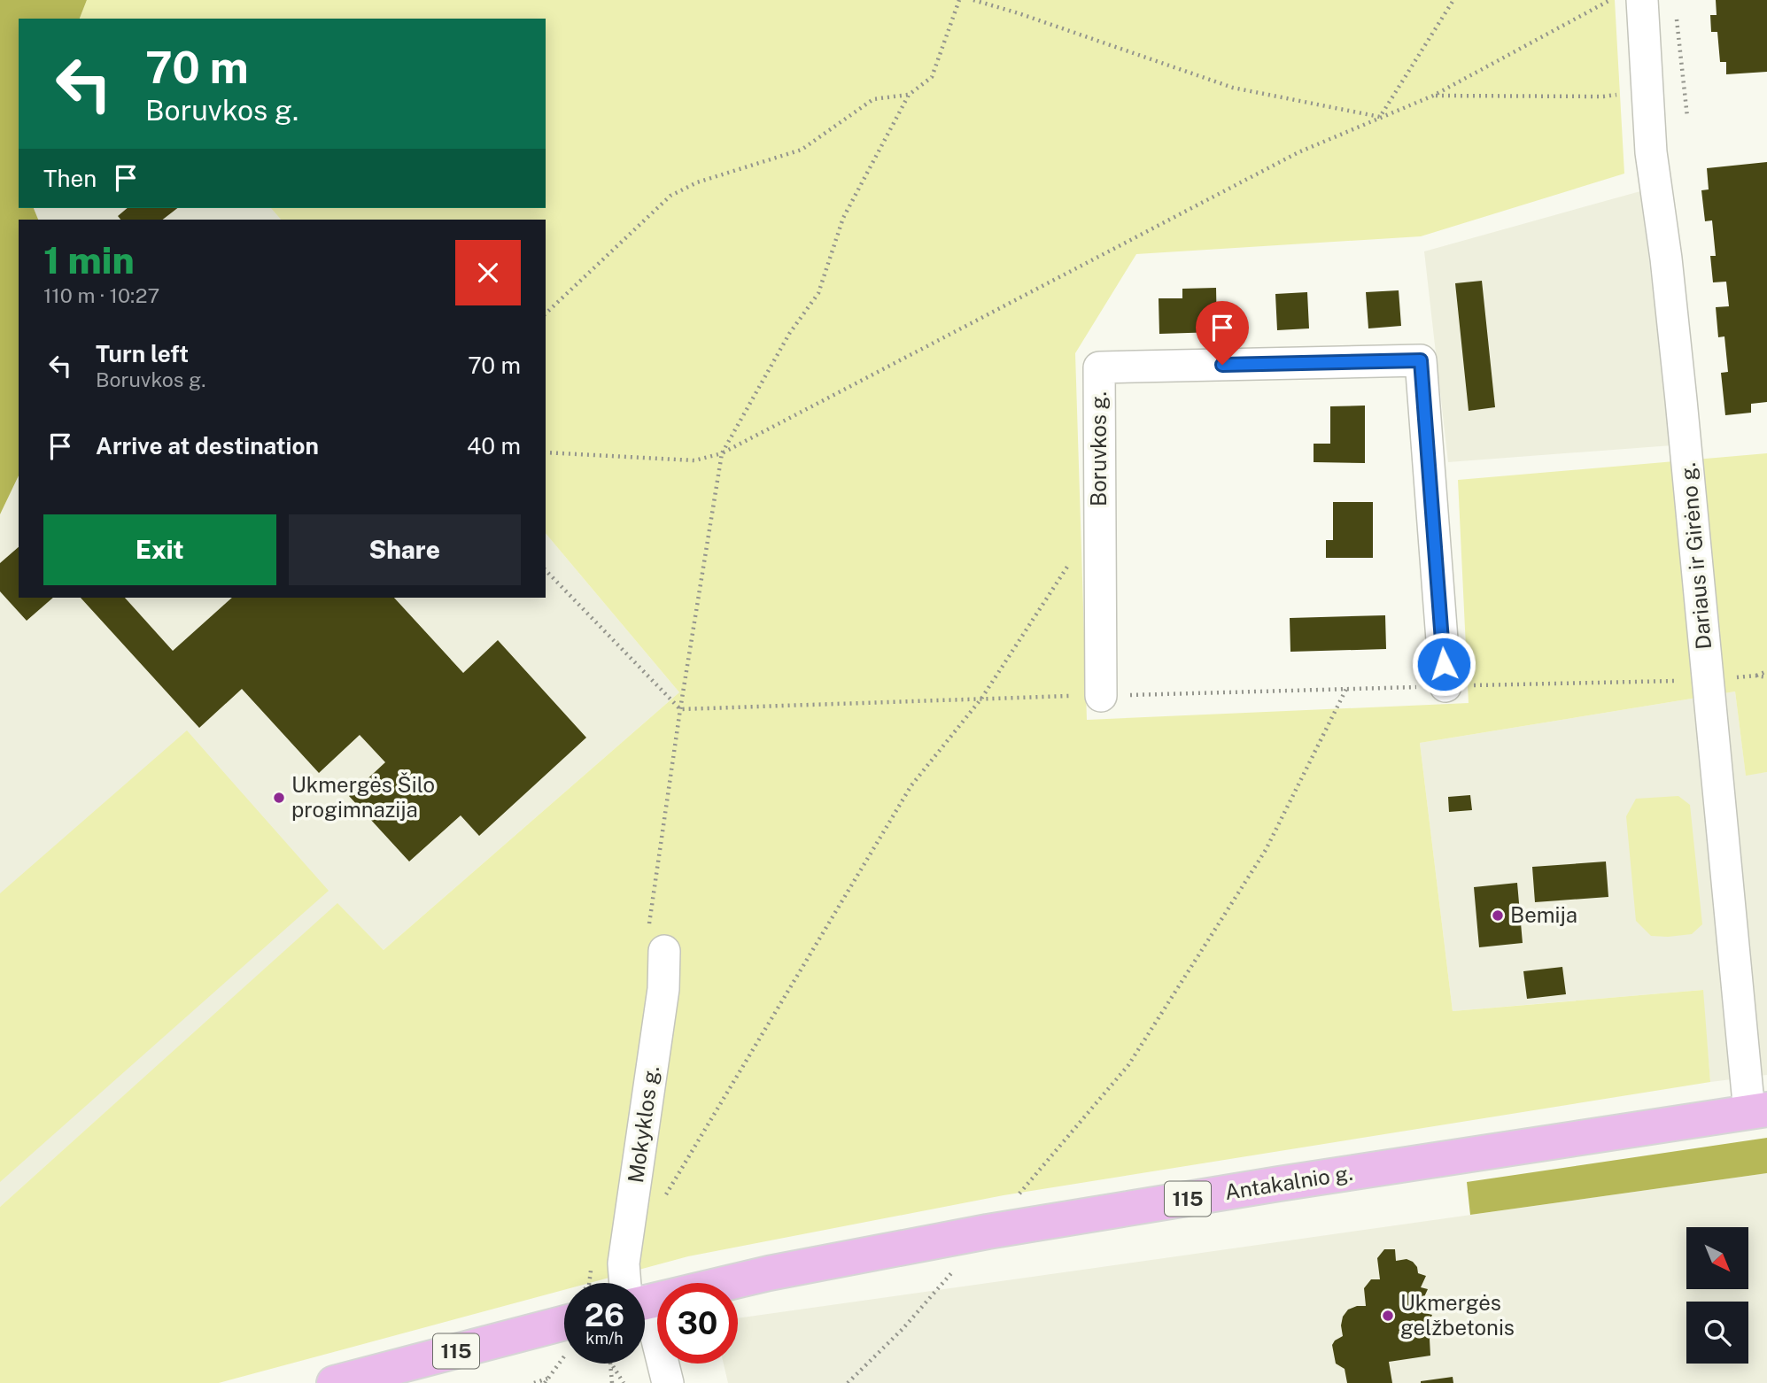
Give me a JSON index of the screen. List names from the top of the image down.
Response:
{
  "streets": {
    "main road": ["Antakalnio g.", "115"],
    "street": ["Boruvkos g.", "Dariaus ir Girėno g.", "Mokyklos g."]
  },
  "crossings": [
    ["Dariaus ir Girėno g.", "Antakalnio g."]
  ],
  "places": ["Ukmergės Šilo progimnazija", "Bemija", "Ukmergės gelžbetonis"],
  "north": "bottom right",
  "page": {
    "turn": ["70 m", "Boruvkos g."],
    "then": "Then",
    "heading": ["1 min", "110 m · 10:27"],
    "list": [
      {
        "name": "Turn left",
        "note": "Boruvkos g.",
        "value": "70 m"
      },
      {
        "name": "Arrive at destination",
        "value": "40 m"
      }
    ],
    "buttons": ["Exit", "Share"],
    "speed": "26 km/h",
    "limit": "30"
  }
}
